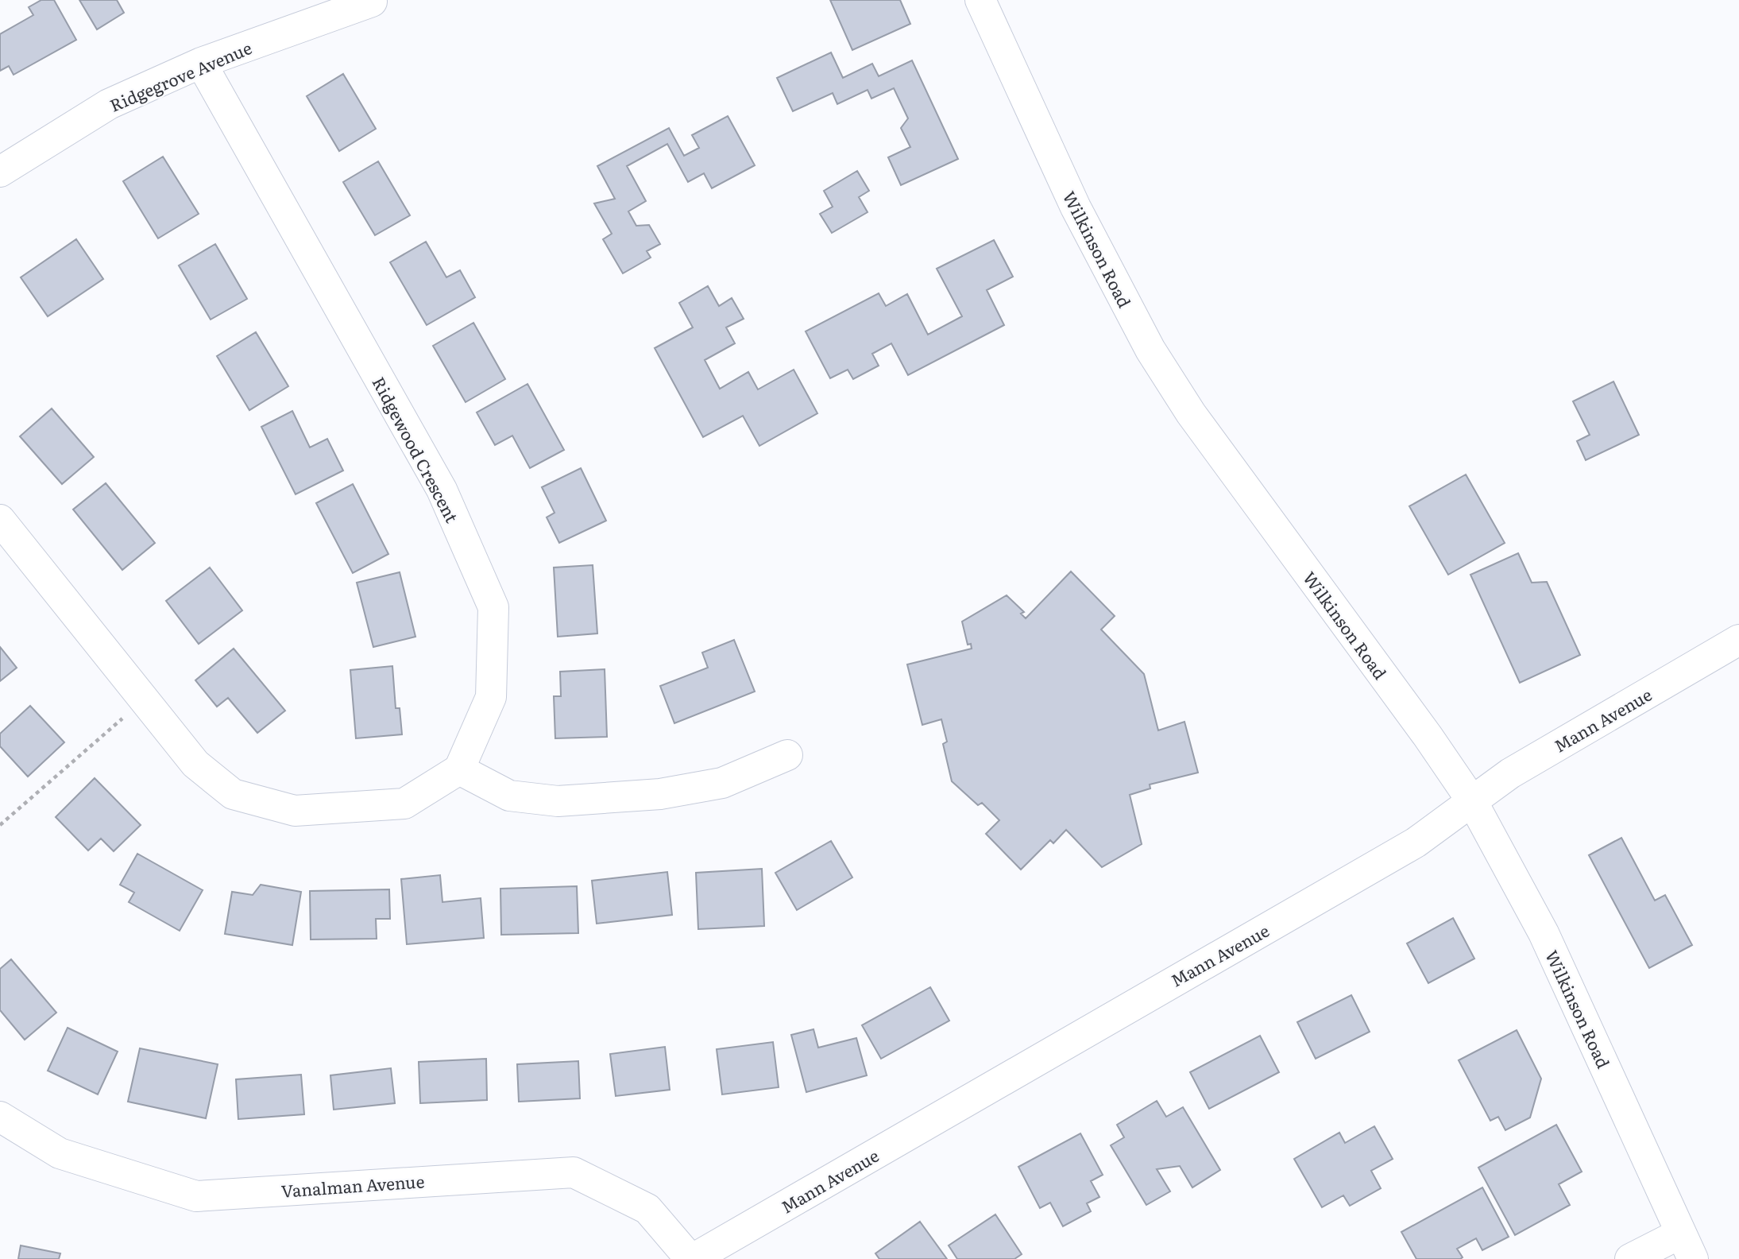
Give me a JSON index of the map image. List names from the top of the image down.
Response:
{
  "streets": {
    "street": [
      "Ridgegrove Avenue",
      "Wilkinson Road",
      "Ridgewood Crescent",
      "Mann Avenue",
      "Vanalman Avenue"
    ]
  },
  "crossings": [
    ["Ridgegrove Avenue", "Ridgewood Crescent"],
    ["Wilkinson Road", "Mann Avenue"],
    ["Mann Avenue", "Vanalman Avenue"]
  ]
}
